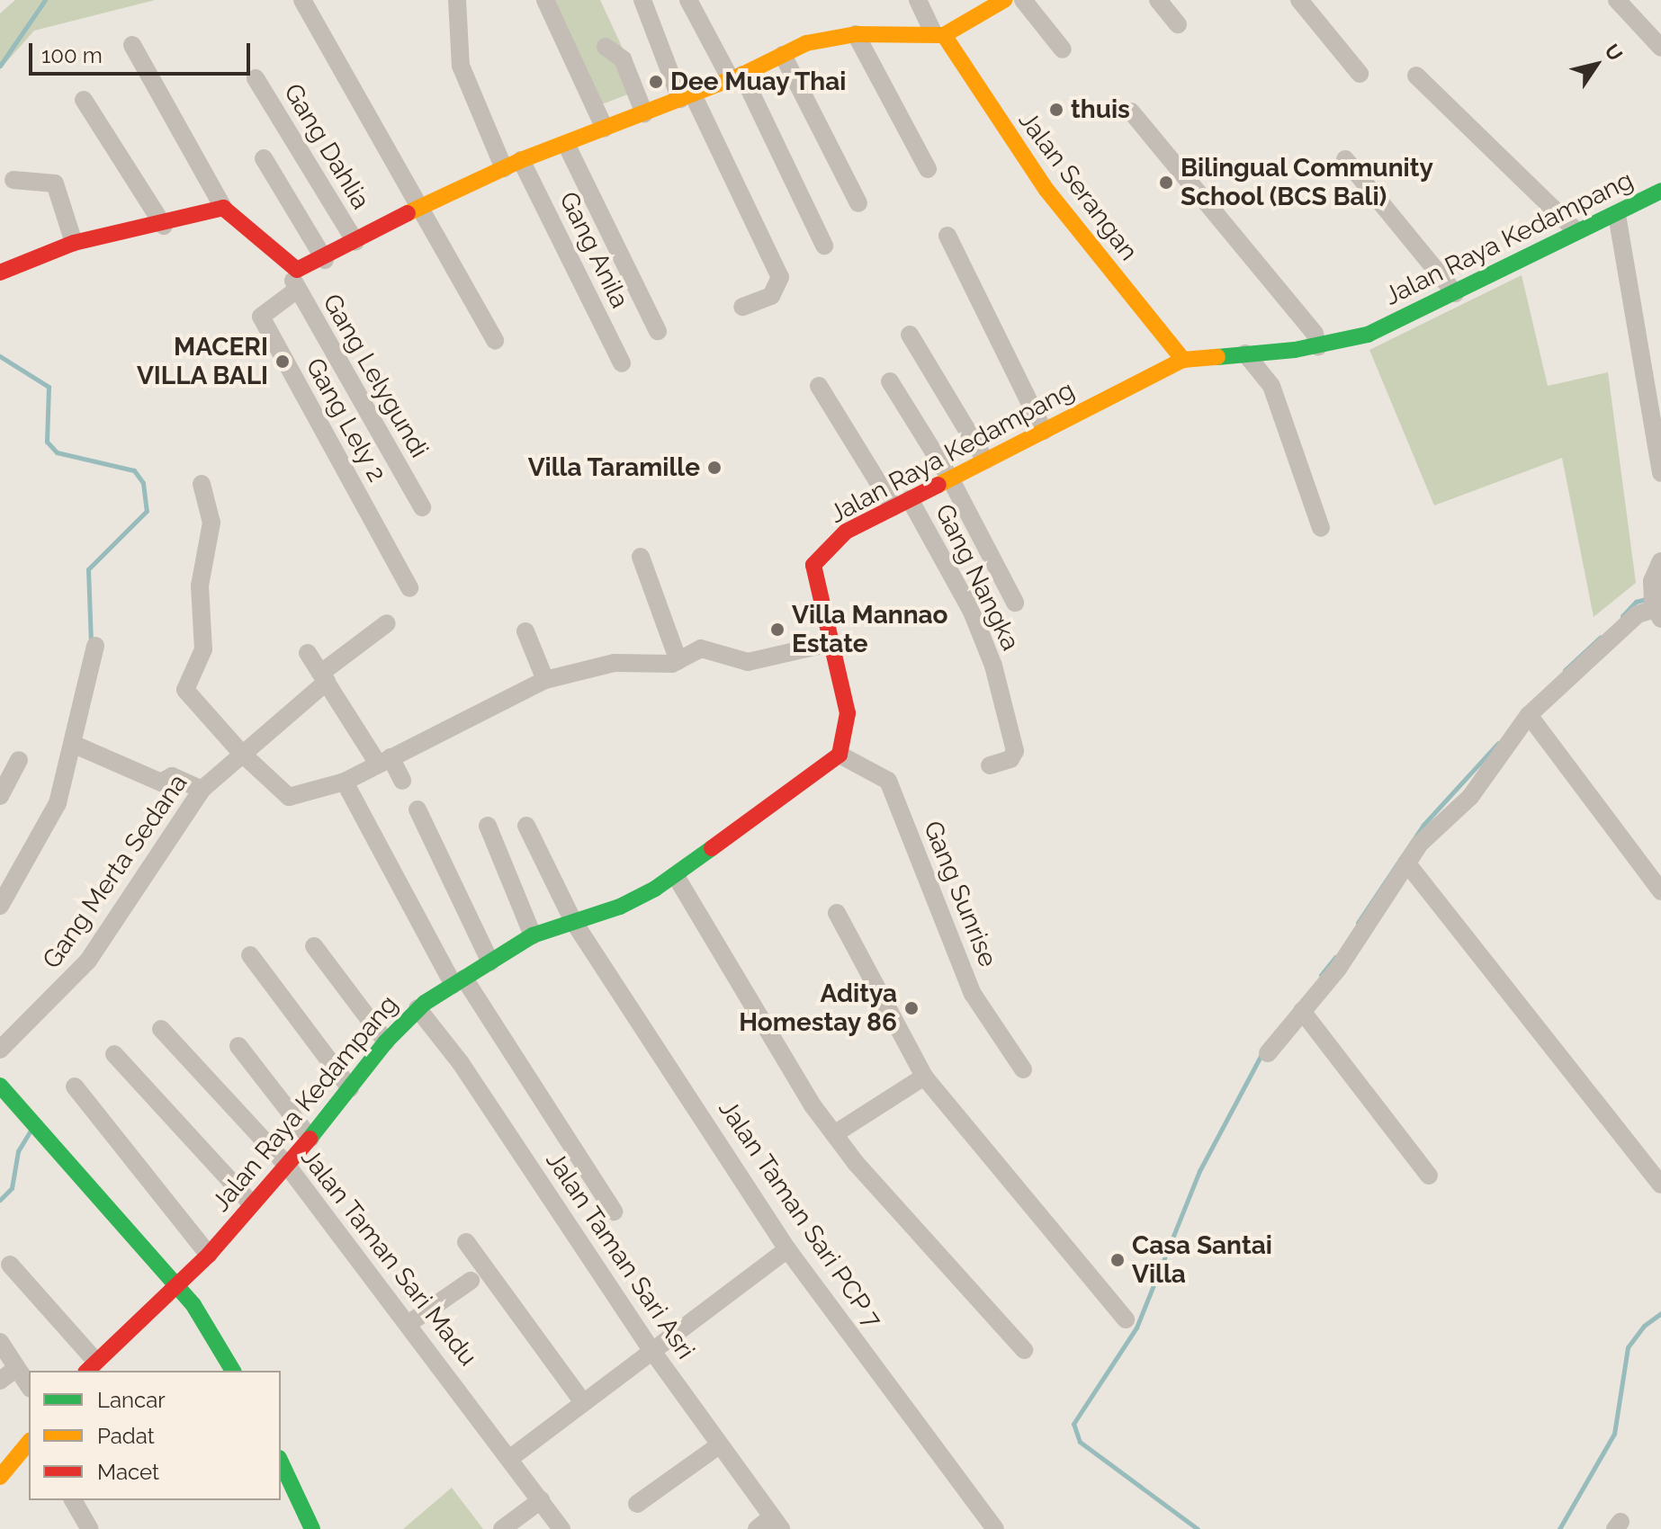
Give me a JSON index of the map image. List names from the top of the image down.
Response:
{
  "streets": {
    "street": [
      "Gang Dahlia",
      "Jalan Serangan",
      "Jalan Raya Kedampang",
      "Gang Anila",
      "Gang Lelygundi",
      "Gang Lely 2",
      "Gang Nangka",
      "Gang Merta Sedana",
      "Gang Sunrise",
      "Jalan Taman Sari PCP 7",
      "Jalan Taman Sari Asri",
      "Jalan Taman Sari Madu"
    ]
  },
  "crossings": [
    ["Jalan Serangan", "Jalan Raya Kedampang"],
    ["Jalan Raya Kedampang", "Gang Nangka"],
    ["Jalan Raya Kedampang", "Gang Sunrise"],
    ["Jalan Raya Kedampang", "Jalan Taman Sari PCP 7"],
    ["Jalan Raya Kedampang", "Jalan Taman Sari Asri"],
    ["Jalan Raya Kedampang", "Jalan Taman Sari Madu"],
    ["Gang Lelygundi", "Gang Lely 2"]
  ],
  "places": [
    "Dee Muay Thai",
    "thuis",
    "Bilingual Community School (BCS Bali)",
    "MACERI VILLA BALI",
    "Villa Taramille",
    "Villa Mannao Estate",
    "Aditya Homestay 86",
    "Casa Santai Villa"
  ],
  "legend": ["Lancar", "Padat", "Macet"],
  "scale_bar": "100 m",
  "north": "top right"
}
